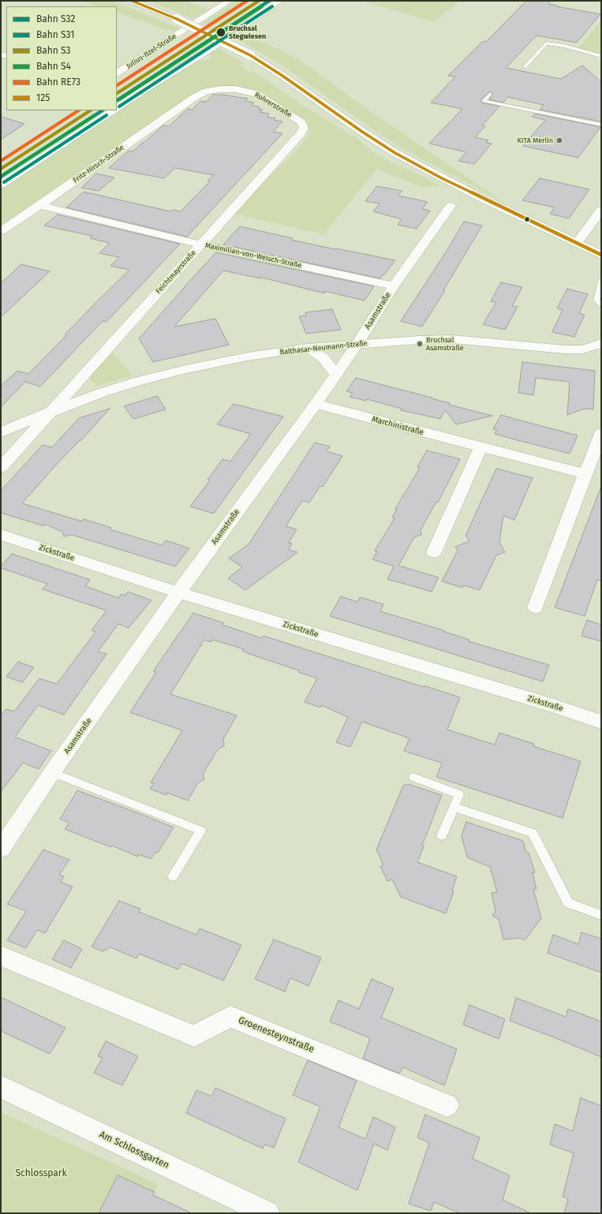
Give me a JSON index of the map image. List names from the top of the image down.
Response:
{
  "streets": {
    "street": [
      "Julius-Itzel-Straße",
      "Rohrerstraße",
      "Fritz-Hirsch-Straße",
      "Maximilian-von-Welsch-Straße",
      "Feichtmayrstraße",
      "Asamstraße",
      "Balthasar-Neumann-Straße",
      "Marchinistraße",
      "Zickstraße",
      "Groenesteynstraße",
      "Am Schlossgarten"
    ]
  },
  "crossings": [
    ["Rohrerstraße", "Fritz-Hirsch-Straße"],
    ["Rohrerstraße", "Feichtmayrstraße"],
    ["Fritz-Hirsch-Straße", "Maximilian-von-Welsch-Straße"],
    ["Maximilian-von-Welsch-Straße", "Feichtmayrstraße"],
    ["Maximilian-von-Welsch-Straße", "Asamstraße"],
    ["Feichtmayrstraße", "Balthasar-Neumann-Straße"],
    ["Asamstraße", "Balthasar-Neumann-Straße"],
    ["Asamstraße", "Marchinistraße"],
    ["Asamstraße", "Zickstraße"]
  ],
  "parks": ["Schlosspark"],
  "places": ["Bruchsal Stegwiesen", "KITA Merlin", "Bruchsal Asamstraße"],
  "lines": [
    "rail line S32",
    "rail line S3",
    "rail line RE73",
    "transit line 125",
    "rail line S31",
    "rail line S4"
  ],
  "legend": [
    "Bahn S32",
    "Bahn S31",
    "Bahn S3",
    "Bahn S4",
    "Bahn RE73",
    "125"
  ]
}
